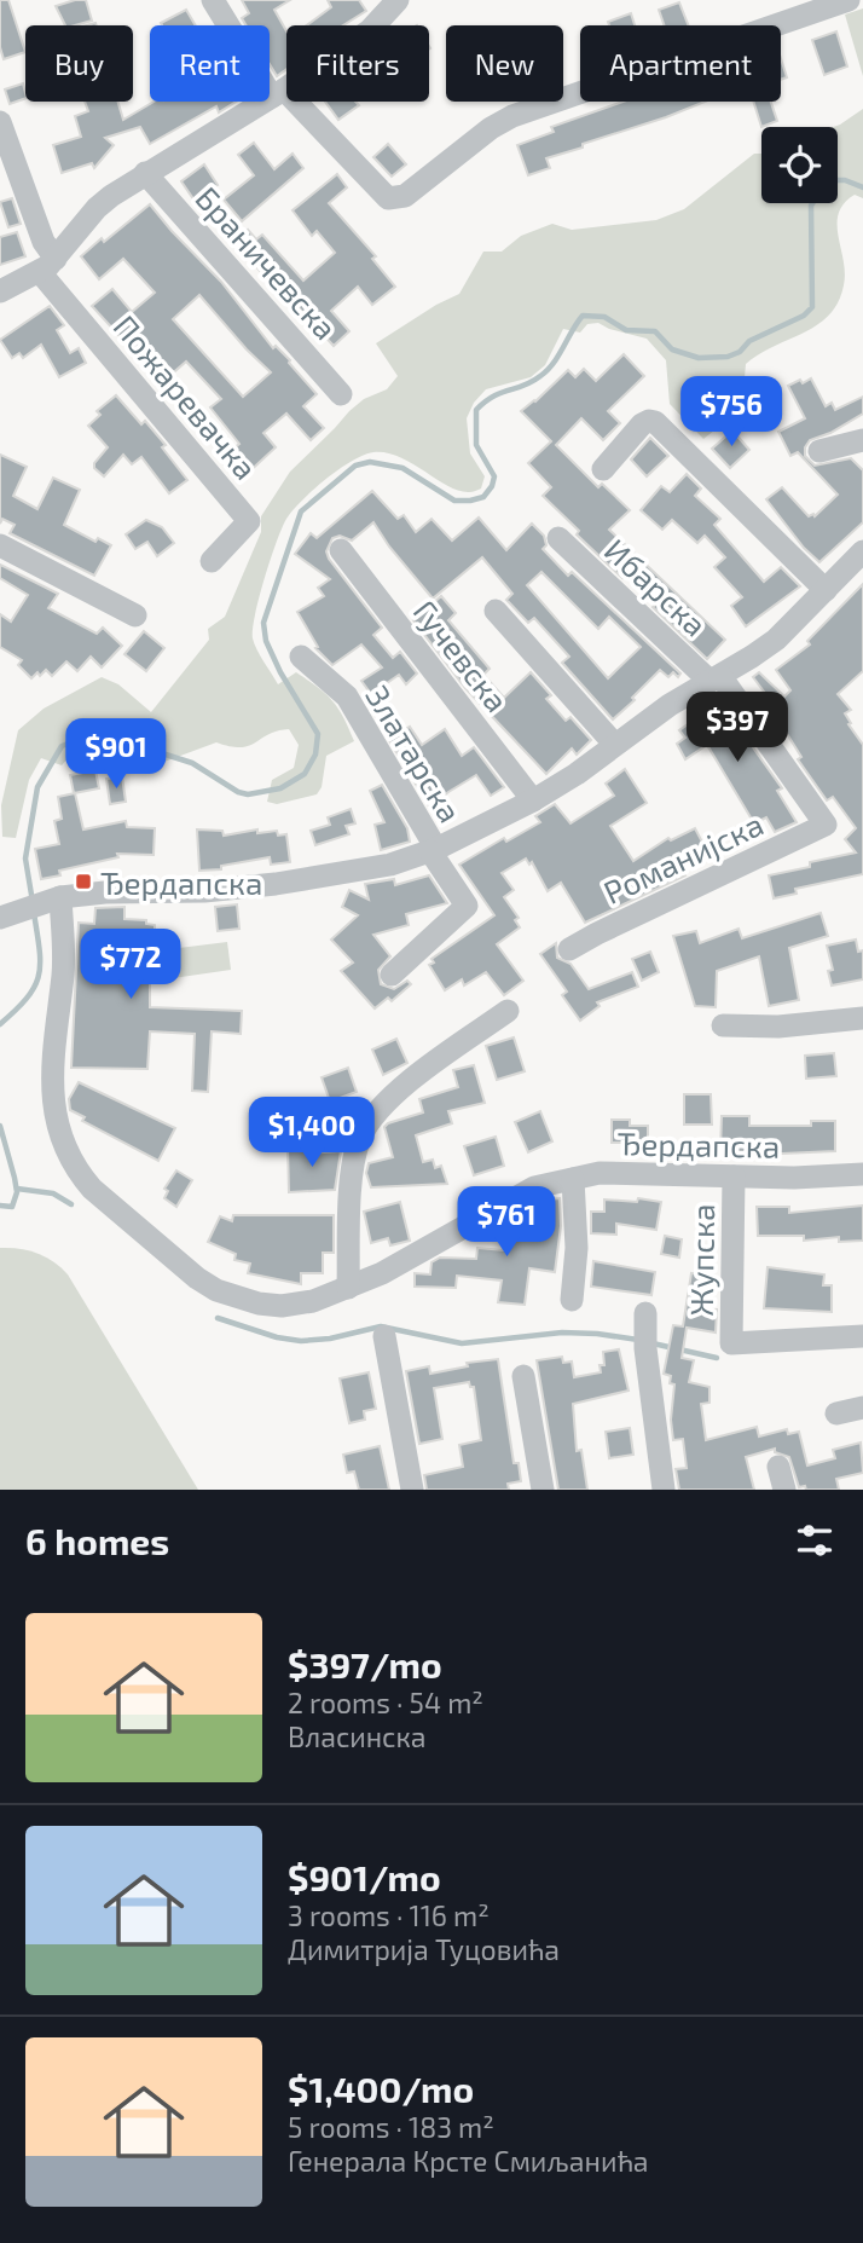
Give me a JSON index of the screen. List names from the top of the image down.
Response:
{
  "streets": {
    "street": [
      "Браничевска",
      "Пожаревачка",
      "Ибарска",
      "Гучевска",
      "Златарска",
      "Романијска",
      "Ђердапска",
      "Жупска"
    ]
  },
  "crossings": [
    ["Ибарска", "Романијска"],
    ["Ђердапска", "Жупска"]
  ],
  "places": {
    "transit": ["Ђердапска"]
  },
  "page": {
    "chip": [
      "Buy",
      "Rent",
      "Filters",
      "New",
      "Apartment"
    ],
    "price": [
      "$756",
      "$397",
      "$901",
      "$772",
      "$1,400",
      "$761"
    ],
    "heading": "6 homes",
    "list": [
      {
        "name": "$397/mo",
        "note": "2 rooms · 54 m² · Власинска"
      },
      {
        "name": "$901/mo",
        "note": "3 rooms · 116 m² · Димитрија Туцовића"
      },
      {
        "name": "$1,400/mo",
        "note": "5 rooms · 183 m² · Генерала Крсте Смиљанића"
      }
    ]
  }
}
